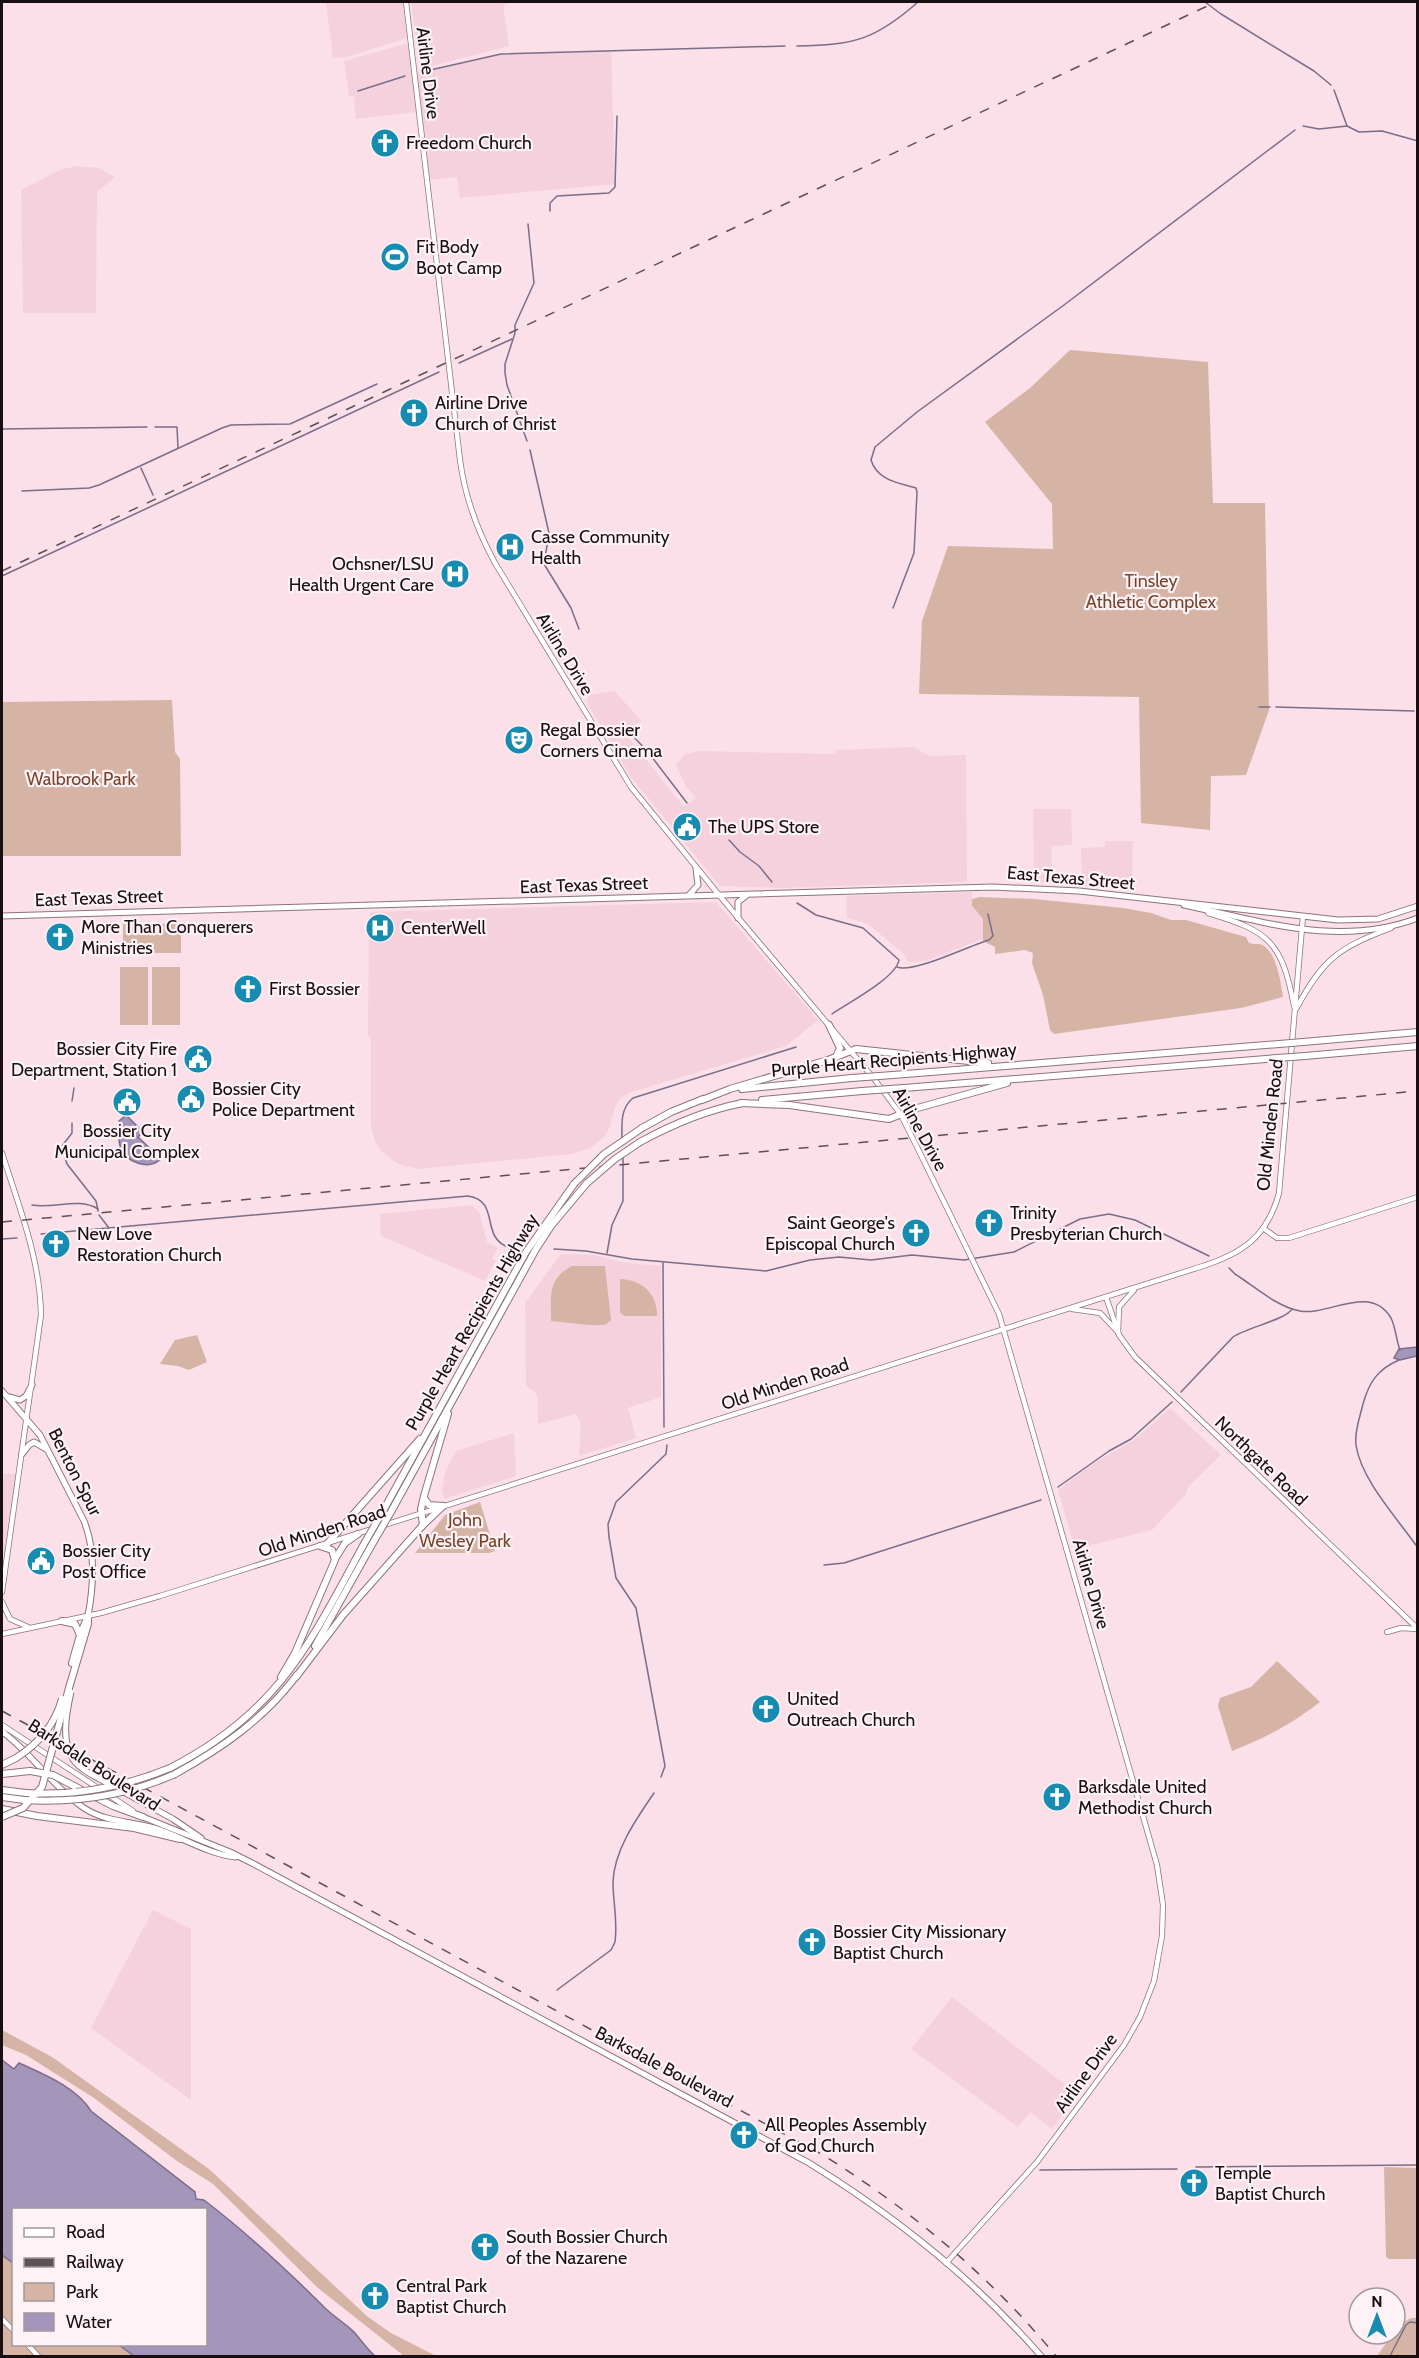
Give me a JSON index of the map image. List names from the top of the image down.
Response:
{
  "streets": {
    "highway": ["Purple Heart Recipients Highway"],
    "main road": [
      "Airline Drive",
      "East Texas Street",
      "Old Minden Road",
      "Northgate Road",
      "Benton Spur",
      "Barksdale Boulevard"
    ]
  },
  "crossings": [
    ["Airline Drive", "East Texas Street"],
    ["Airline Drive", "Old Minden Road"],
    ["Airline Drive", "Barksdale Boulevard"],
    ["East Texas Street", "Old Minden Road"],
    ["Old Minden Road", "Northgate Road"],
    ["Old Minden Road", "Benton Spur"]
  ],
  "parks": ["Tinsley Athletic Complex", "Walbrook Park", "John Wesley Park"],
  "places": {
    "church": [
      "Freedom Church",
      "Airline Drive Church of Christ",
      "More Than Conquerers Ministries",
      "First Bossier",
      "Trinity Presbyterian Church",
      "Saint George's Episcopal Church",
      "New Love Restoration Church",
      "United Outreach Church",
      "Barksdale United Methodist Church",
      "Bossier City Missionary Baptist Church",
      "All Peoples Assembly of God Church",
      "Temple Baptist Church",
      "South Bossier Church of the Nazarene",
      "Central Park Baptist Church"
    ],
    "sports": ["Fit Body Boot Camp"],
    "hospital": ["Casse Community Health", "Ochsner/LSU Health Urgent Care", "CenterWell"],
    "theatre": ["Regal Bossier Corners Cinema"],
    "public building": [
      "The UPS Store",
      "Bossier City Fire Department, Station 1",
      "Bossier City Police Department",
      "Bossier City Municipal Complex",
      "Bossier City Post Office"
    ]
  },
  "legend": [
    "Road",
    "Railway",
    "Park",
    "Water"
  ],
  "north": "top"
}
